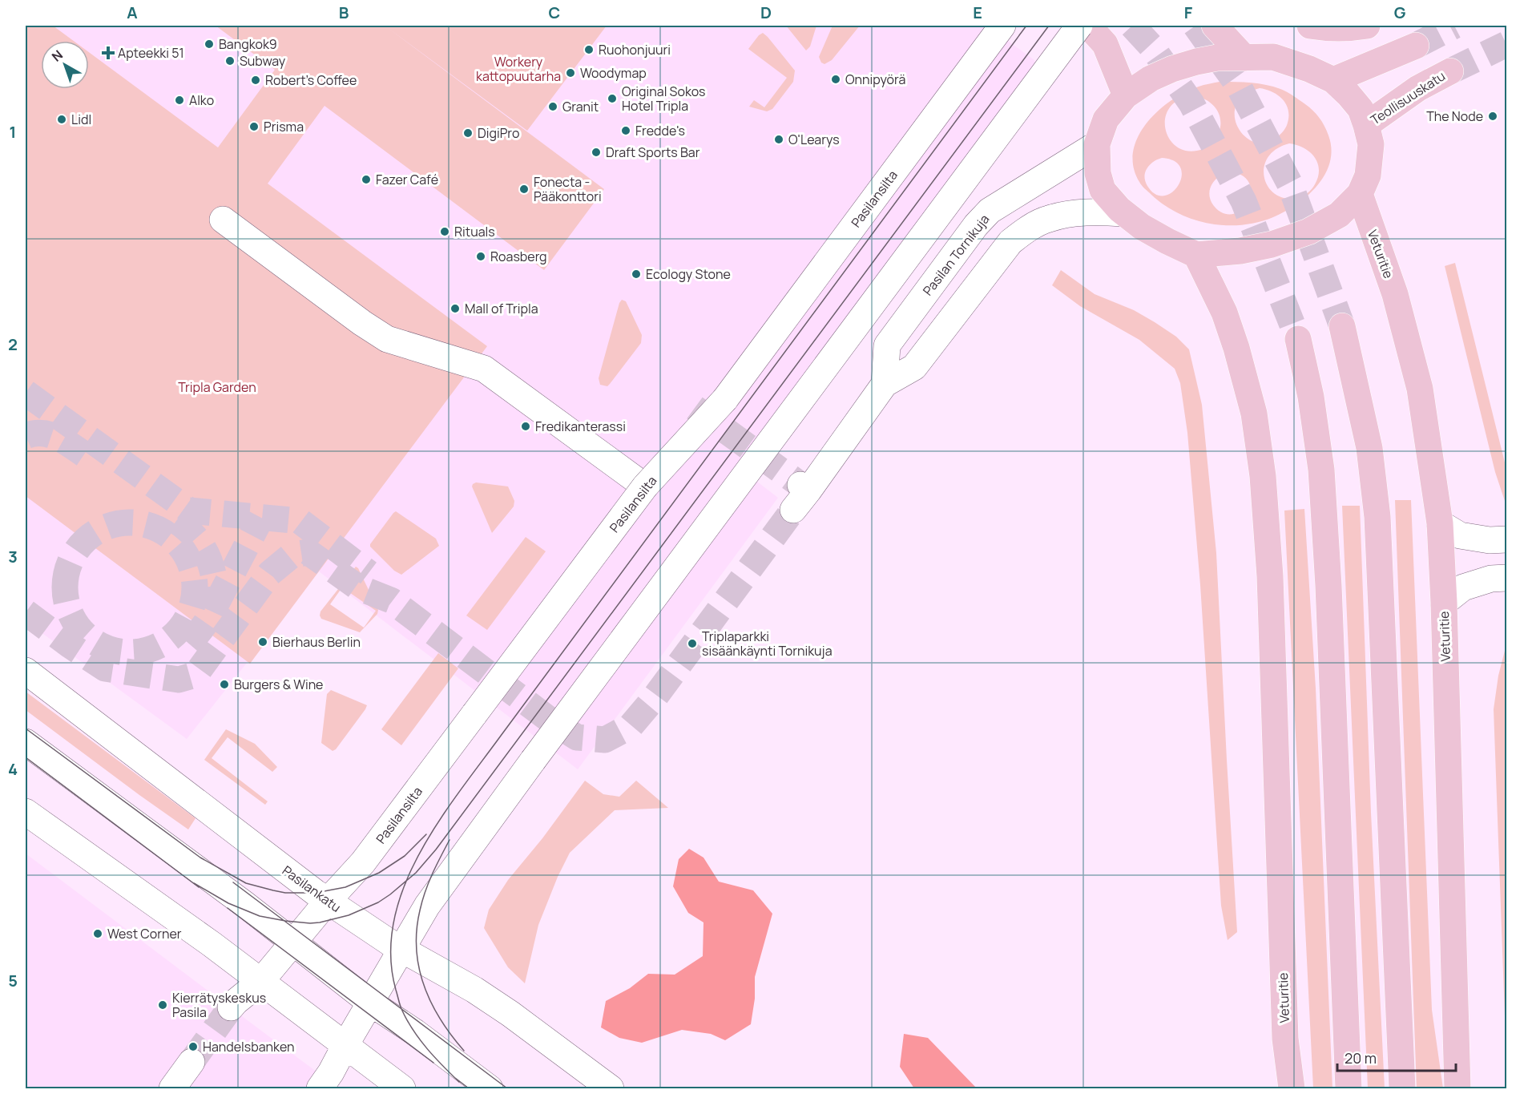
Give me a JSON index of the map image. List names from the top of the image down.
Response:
{
  "streets": {
    "main road": ["Teollisuuskatu", "Veturitie"],
    "street": ["Pasilansilta", "Pasilan Tornikuja", "Pasilankatu"]
  },
  "crossings": [
    ["Pasilansilta", "Pasilankatu"]
  ],
  "parks": ["Workery kattopuutarha", "Tripla Garden"],
  "places": {
    "other": [
      "Bangkok9",
      "Ruohonjuuri",
      "Subway",
      "Woodymap",
      "Onnipyörä",
      "Robert's Coffee",
      "Original Sokos Hotel Tripla",
      "Alko",
      "Granit",
      "The Node",
      "Lidl",
      "Prisma",
      "Fredde's",
      "DigiPro",
      "O'Learys",
      "Draft Sports Bar",
      "Fazer Café",
      "Fonecta - Pääkonttori",
      "Rituals",
      "Roasberg",
      "Ecology Stone",
      "Mall of Tripla",
      "Fredikanterassi",
      "Bierhaus Berlin",
      "Triplaparkki sisäänkäynti Tornikuja",
      "Burgers & Wine",
      "West Corner",
      "Kierrätyskeskus Pasila",
      "Handelsbanken"
    ],
    "health": ["Apteekki 51"]
  },
  "scale_bar": "20 m",
  "north": "top left",
  "grid": {
    "columns": [
      "A",
      "B",
      "C",
      "D",
      "E",
      "F",
      "G"
    ],
    "rows": [
      "1",
      "2",
      "3",
      "4",
      "5"
    ]
  }
}
